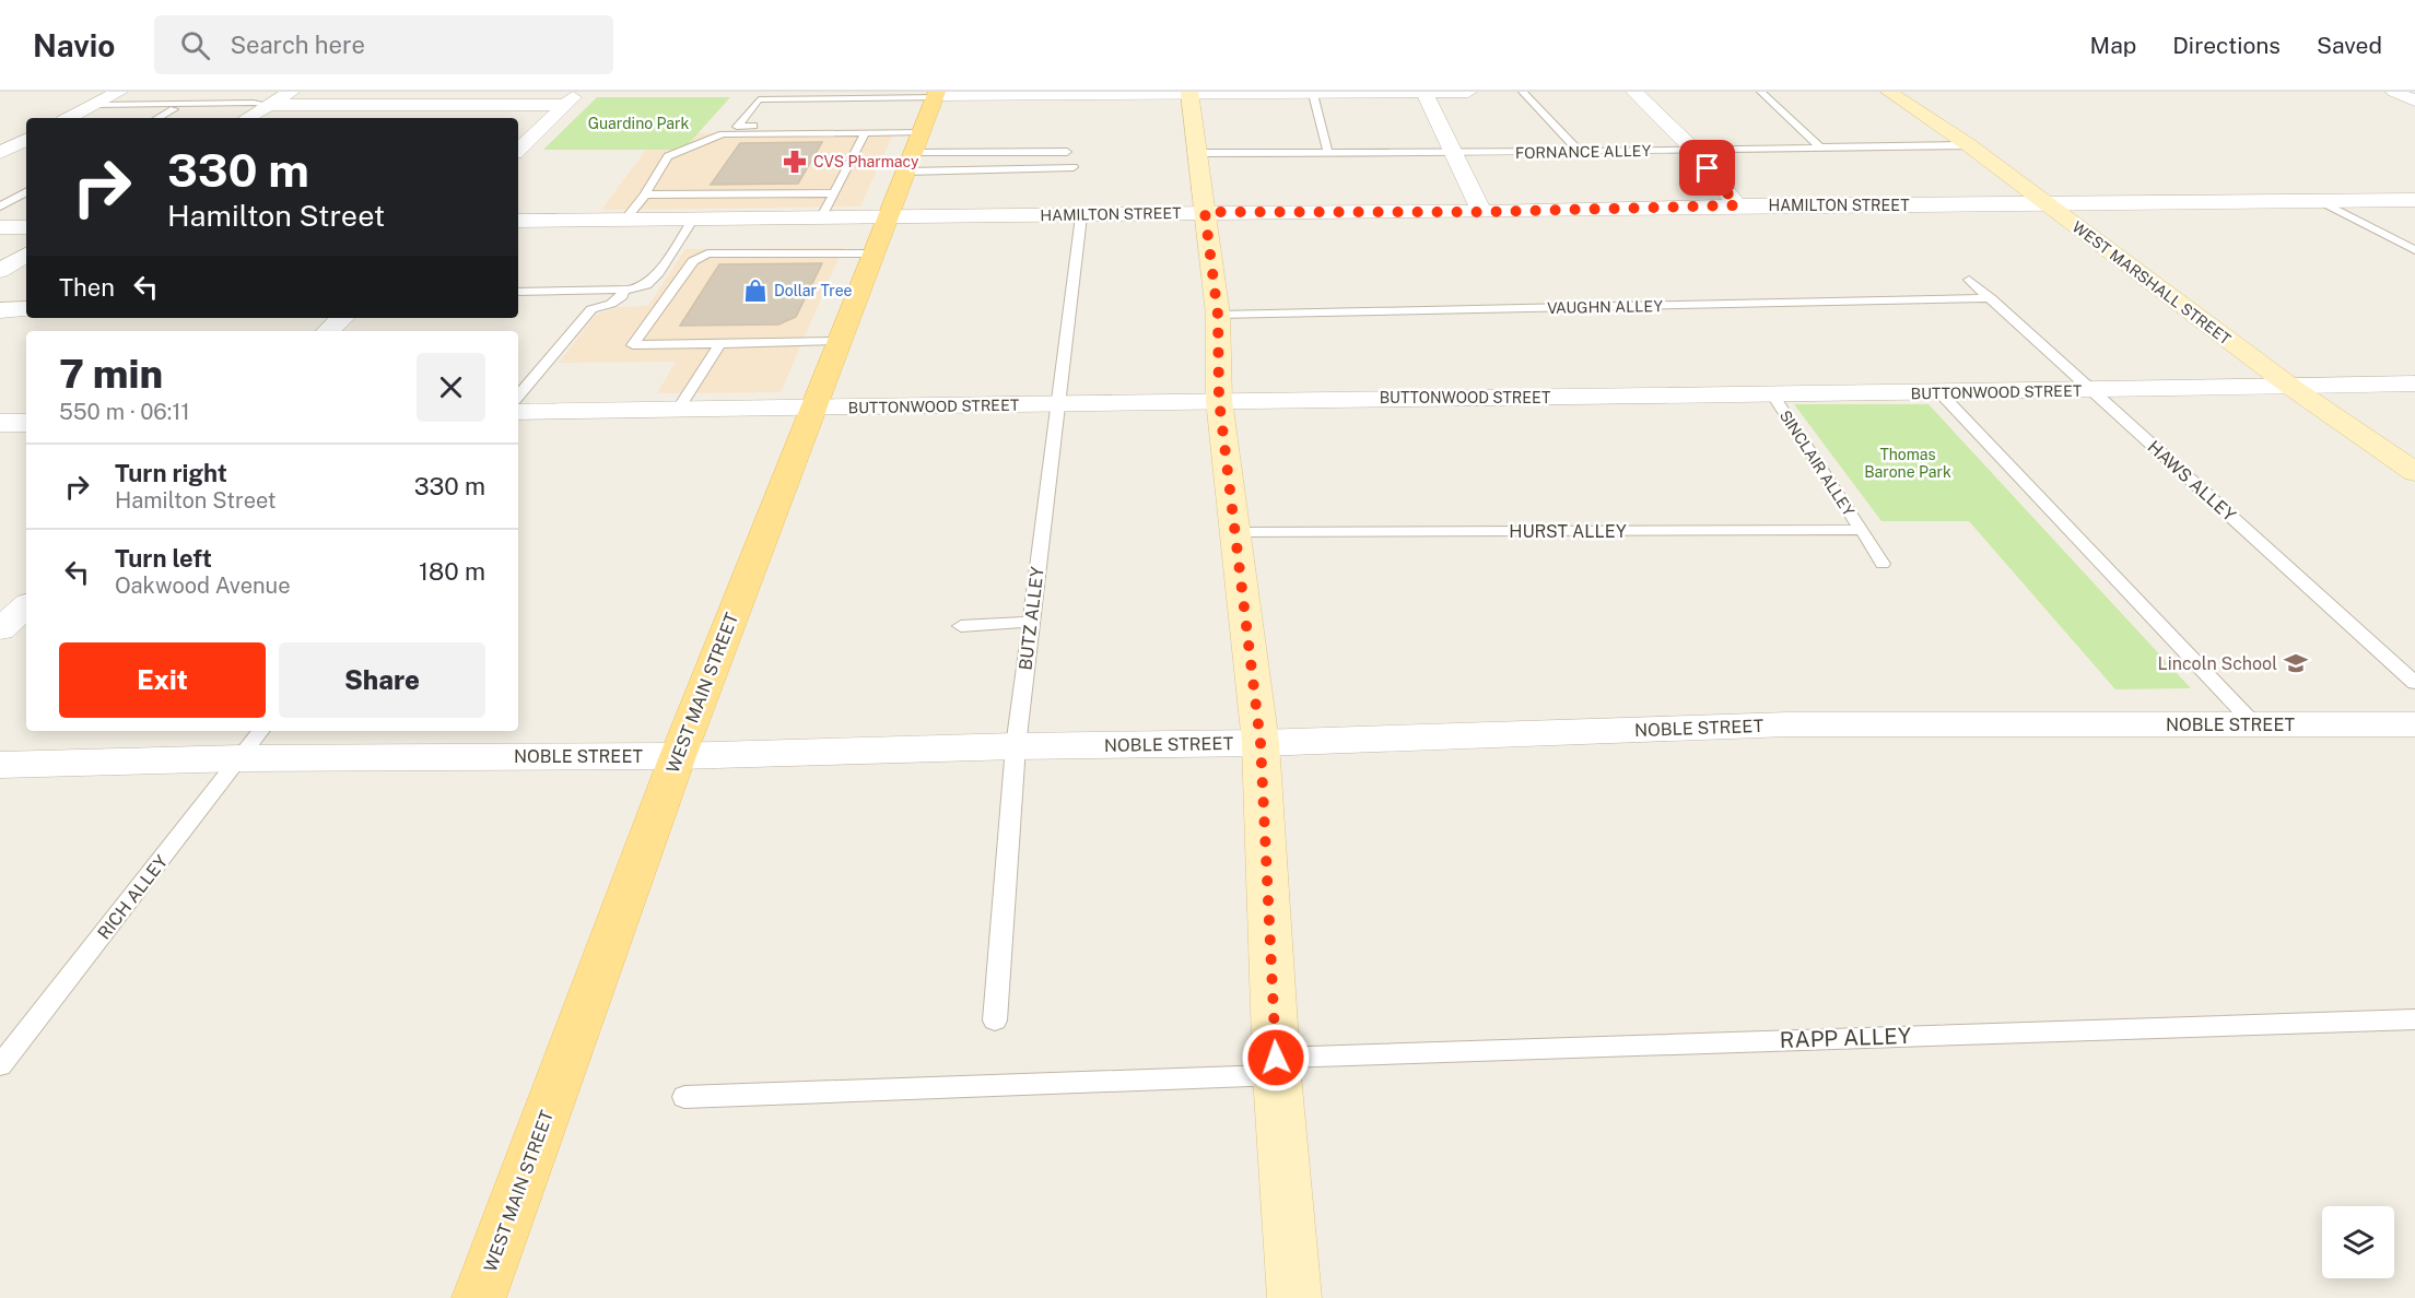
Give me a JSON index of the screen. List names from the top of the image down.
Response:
{
  "streets": {
    "main road": ["WEST MARSHALL STREET", "WEST MAIN STREET"],
    "street": ["HAMILTON STREET", "BUTTONWOOD STREET", "NOBLE STREET"],
    "lane": [
      "FORNANCE ALLEY",
      "VAUGHN ALLEY",
      "SINCLAIR ALLEY",
      "HAWS ALLEY",
      "HURST ALLEY",
      "BUTZ ALLEY",
      "RICH ALLEY",
      "RAPP ALLEY"
    ]
  },
  "crossings": [
    ["FORNANCE ALLEY", "WEST MARSHALL STREET"],
    ["HAMILTON STREET", "WEST MARSHALL STREET"],
    ["HAMILTON STREET", "BUTZ ALLEY"],
    ["HAMILTON STREET", "WEST MAIN STREET"],
    ["WEST MARSHALL STREET", "BUTTONWOOD STREET"],
    ["VAUGHN ALLEY", "HAWS ALLEY"],
    ["BUTTONWOOD STREET", "SINCLAIR ALLEY"],
    ["BUTTONWOOD STREET", "HAWS ALLEY"],
    ["BUTTONWOOD STREET", "BUTZ ALLEY"],
    ["BUTTONWOOD STREET", "WEST MAIN STREET"],
    ["SINCLAIR ALLEY", "HURST ALLEY"],
    ["BUTZ ALLEY", "NOBLE STREET"],
    ["WEST MAIN STREET", "NOBLE STREET"],
    ["NOBLE STREET", "RICH ALLEY"]
  ],
  "parks": ["Guardino Park", "Thomas Barone Park"],
  "places": {
    "pharmacy": ["CVS Pharmacy"],
    "shop": ["Dollar Tree"],
    "school or university": ["Lincoln School"]
  },
  "page": {
    "header": "Navio",
    "search": "Search here",
    "nav": ["Map", "Directions", "Saved"],
    "turn": ["330 m", "Hamilton Street"],
    "then": "Then",
    "heading": ["7 min", "550 m · 06:11"],
    "list": [
      {
        "name": "Turn right",
        "note": "Hamilton Street",
        "value": "330 m"
      },
      {
        "name": "Turn left",
        "note": "Oakwood Avenue",
        "value": "180 m"
      }
    ],
    "buttons": ["Exit", "Share"]
  }
}
